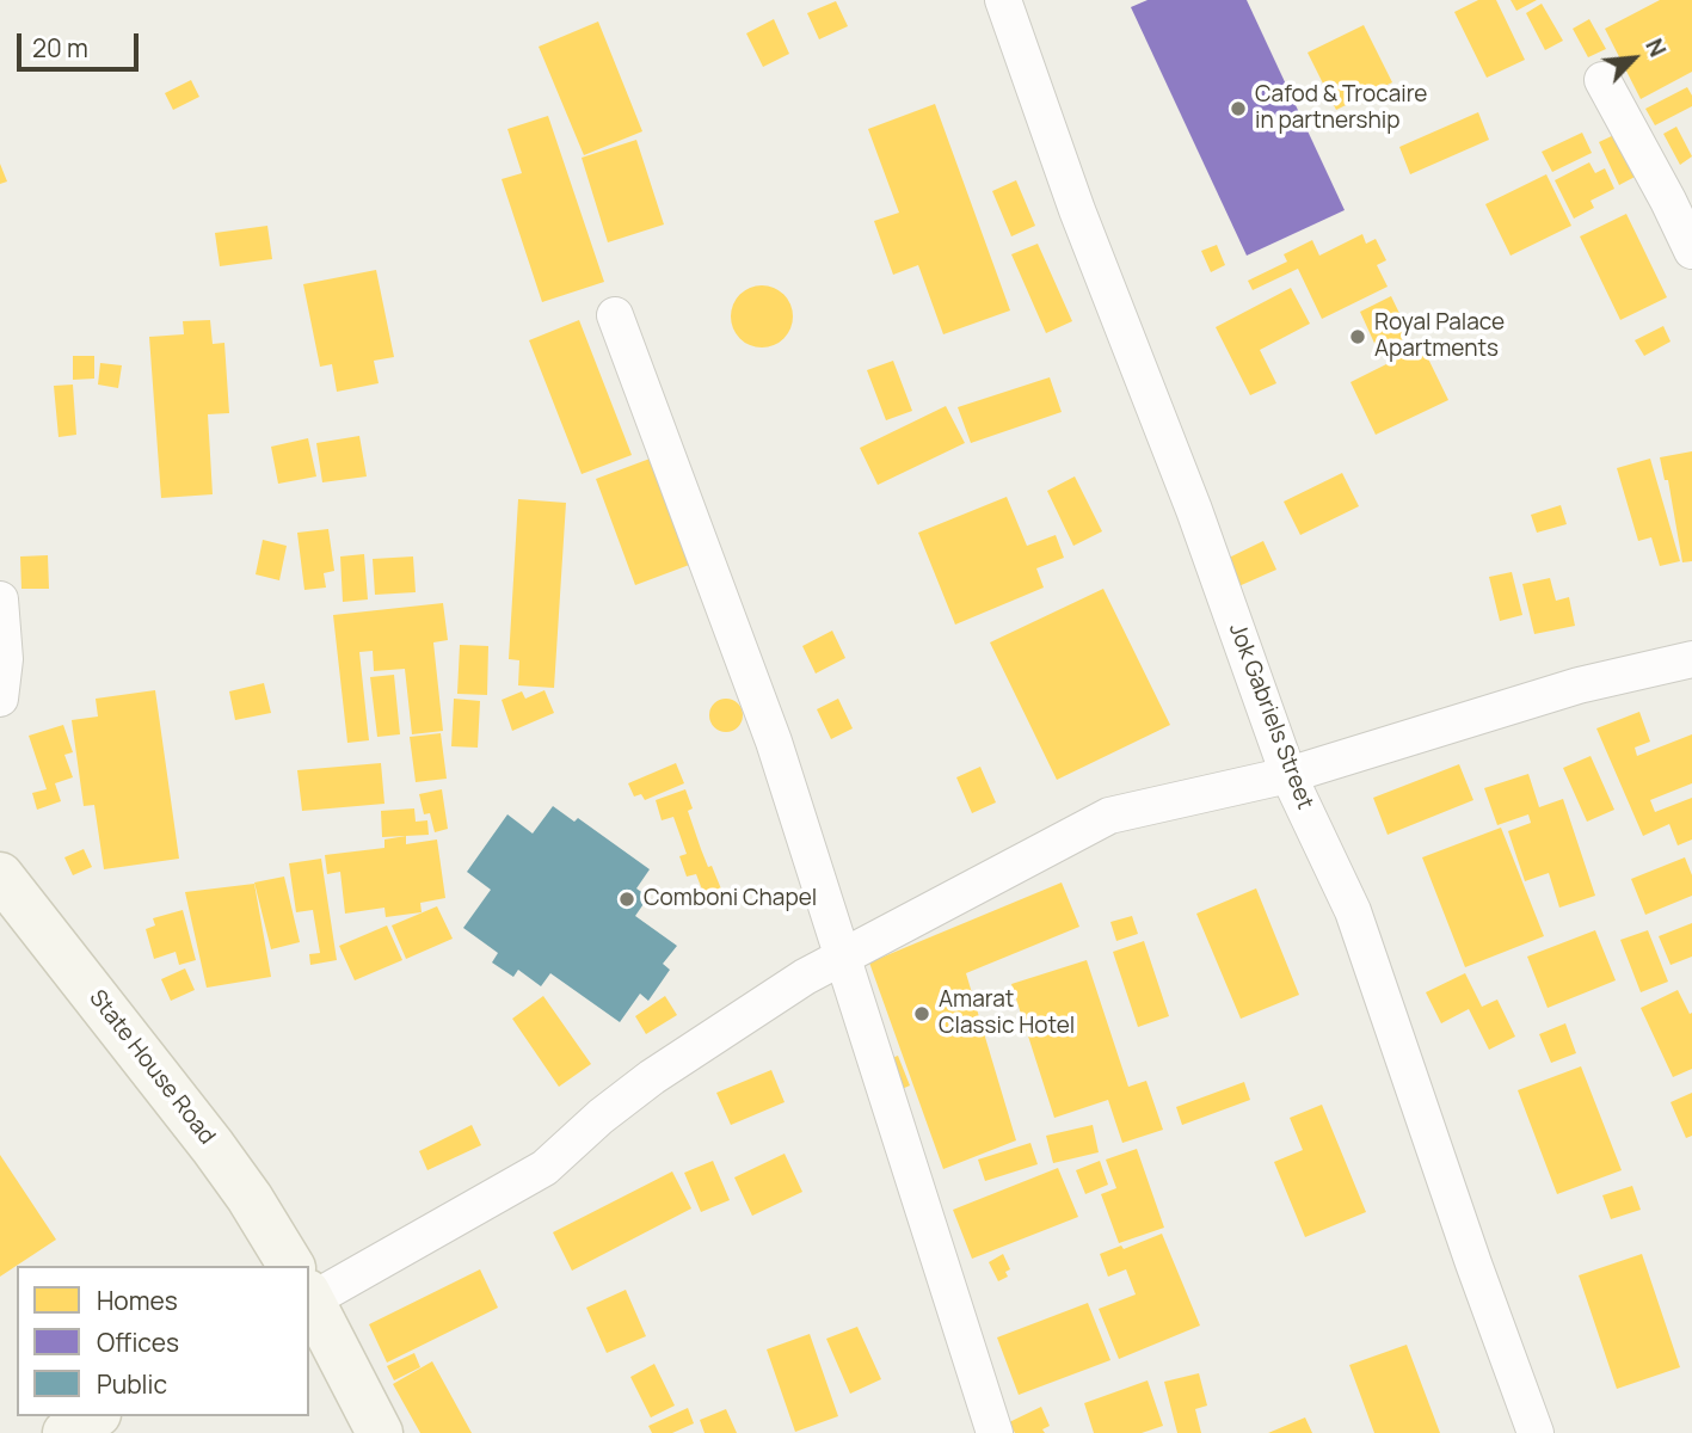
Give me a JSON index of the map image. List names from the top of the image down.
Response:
{
  "streets": {
    "main road": ["State House Road"],
    "street": ["Jok Gabriels Street"]
  },
  "places": [
    "Cafod & Trocaire in partnership",
    "Royal Palace Apartments",
    "Comboni Chapel",
    "Amarat Classic Hotel"
  ],
  "legend": ["Homes", "Offices", "Public"],
  "scale_bar": "20 m",
  "north": "top right"
}
